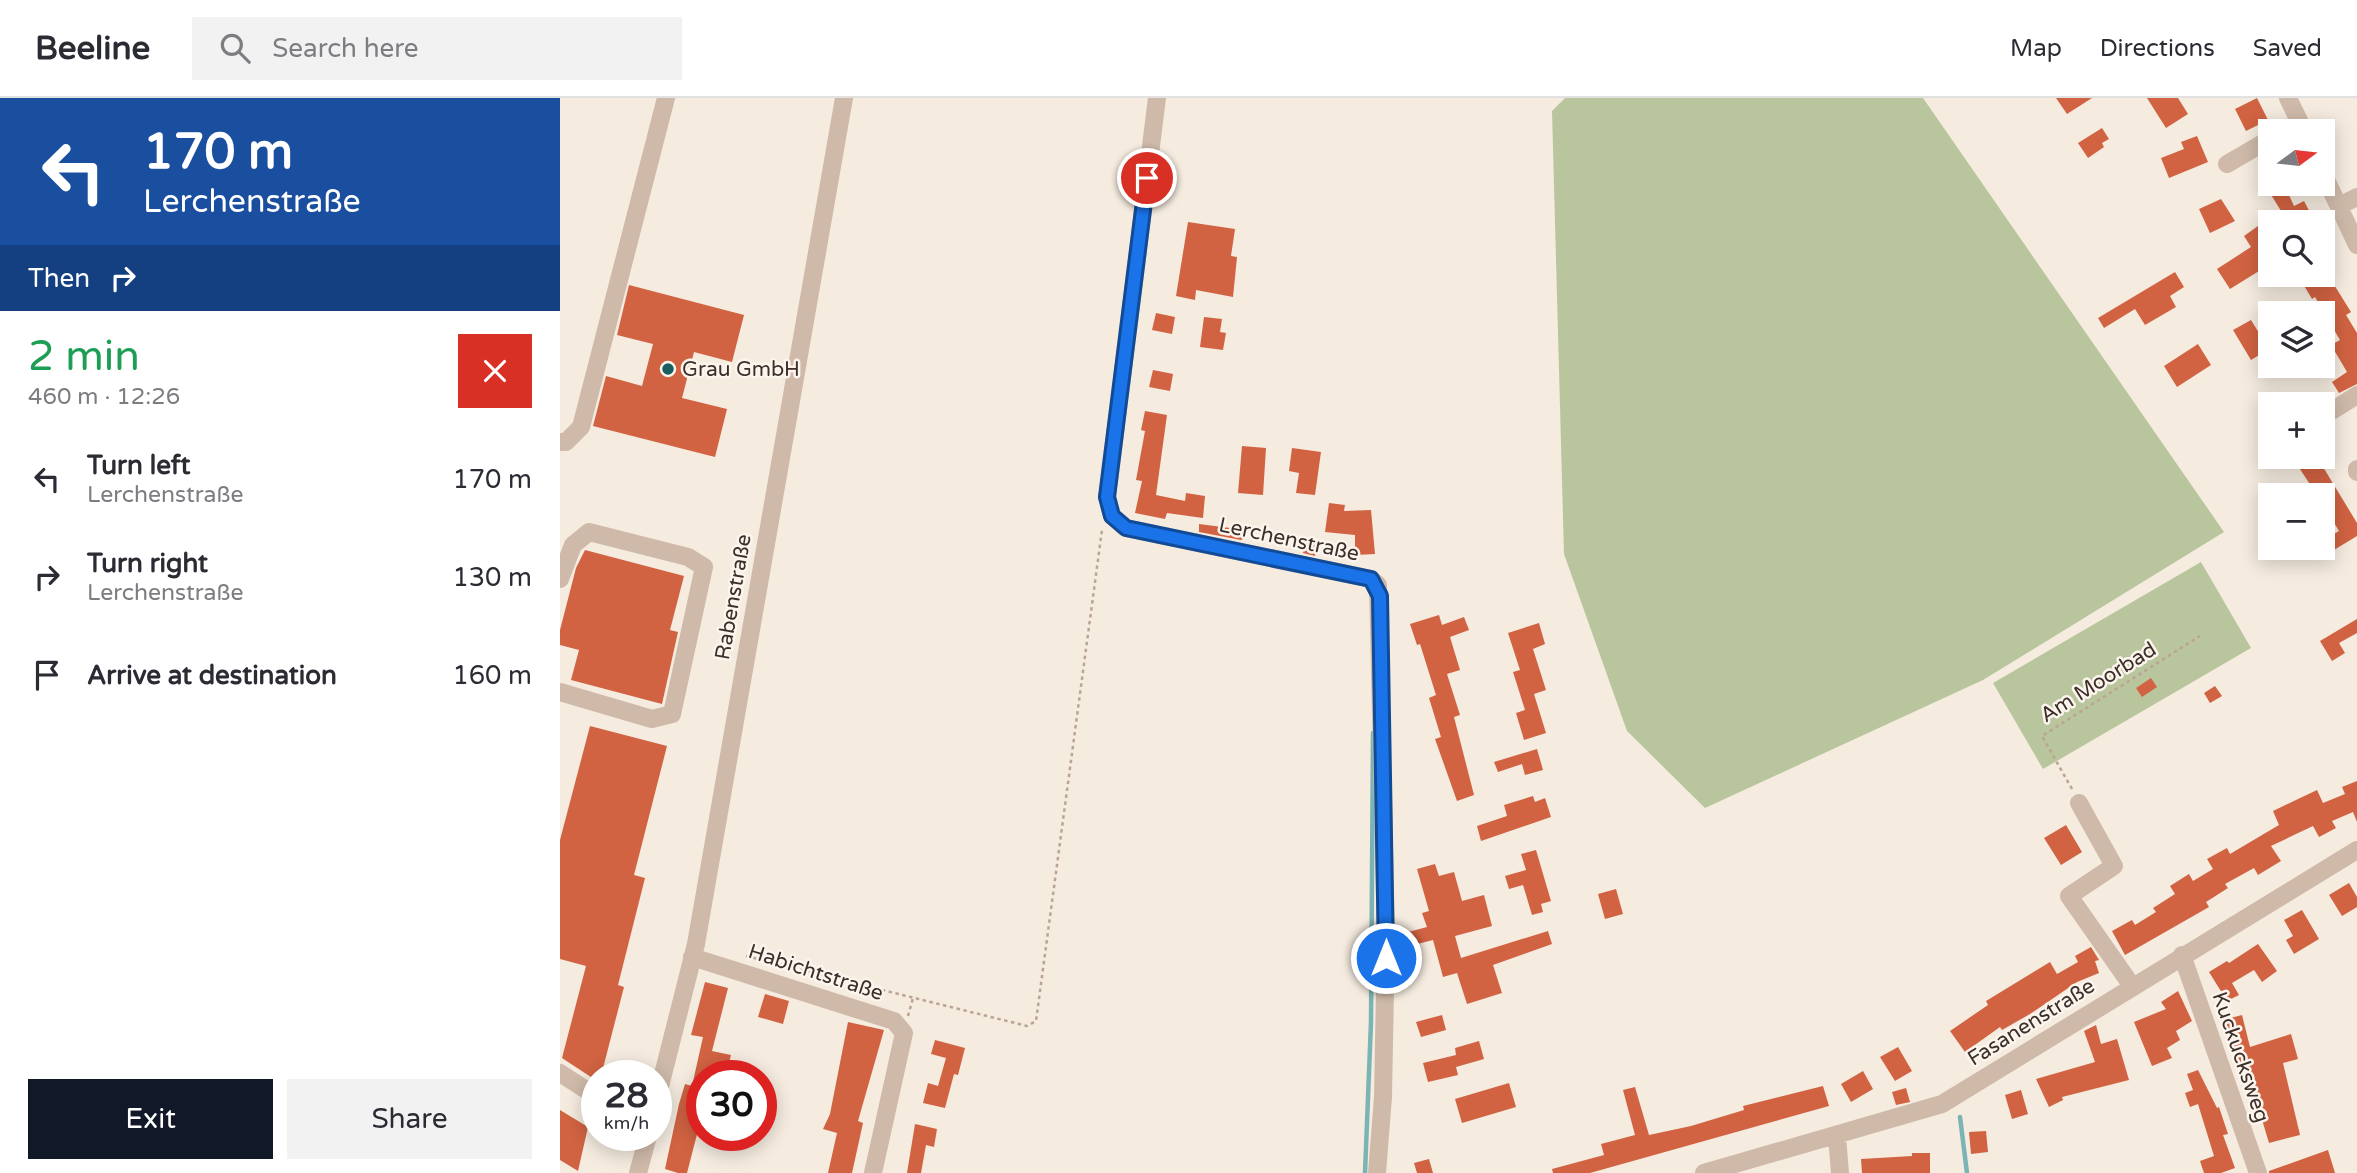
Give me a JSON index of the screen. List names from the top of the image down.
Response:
{
  "streets": {
    "street": [
      "Lerchenstraße",
      "Rabenstraße",
      "Habichtstraße",
      "Fasanenstraße",
      "Kuckucksweg"
    ],
    "path": ["Am Moorbad"]
  },
  "crossings": [
    ["Rabenstraße", "Habichtstraße"],
    ["Fasanenstraße", "Kuckucksweg"]
  ],
  "places": ["Grau GmbH"],
  "north": "right",
  "page": {
    "header": "Beeline",
    "search": "Search here",
    "nav": ["Map", "Directions", "Saved"],
    "turn": ["170 m", "Lerchenstraße"],
    "map_buttons": ["+", "−"],
    "then": "Then",
    "heading": ["2 min", "460 m · 12:26"],
    "list": [
      {
        "name": "Turn left",
        "note": "Lerchenstraße",
        "value": "170 m"
      },
      {
        "name": "Turn right",
        "note": "Lerchenstraße",
        "value": "130 m"
      },
      {
        "name": "Arrive at destination",
        "value": "160 m"
      }
    ],
    "speed": "28 km/h",
    "limit": "30",
    "buttons": ["Exit", "Share"]
  }
}
